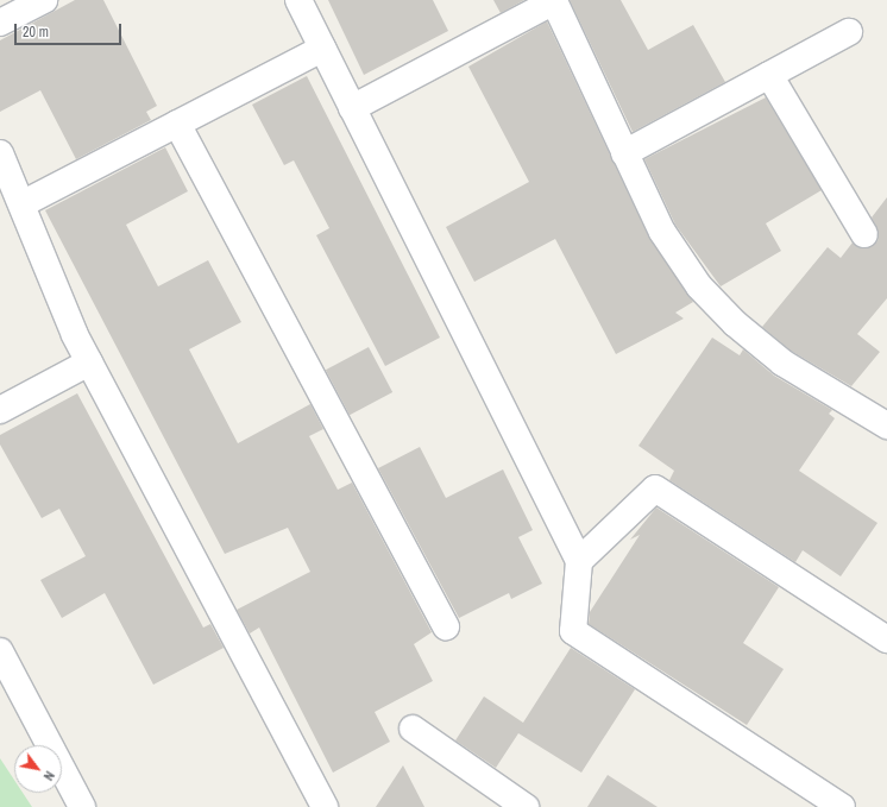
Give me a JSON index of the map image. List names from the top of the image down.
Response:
{
  "scale_bar": "20 m",
  "north": "bottom right"
}
